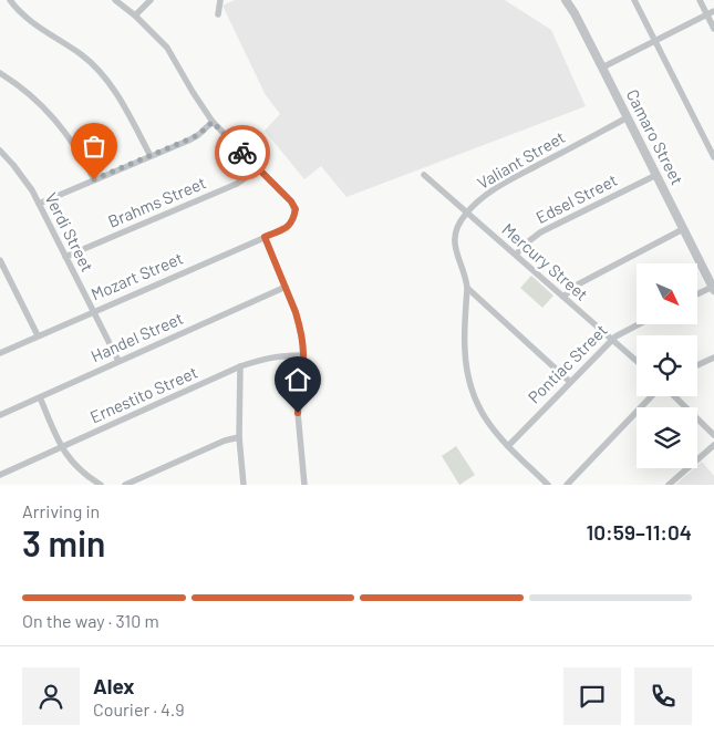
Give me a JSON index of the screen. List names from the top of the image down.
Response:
{
  "streets": {
    "street": [
      "Camaro Street",
      "Valiant Street",
      "Edsel Street",
      "Brahms Street",
      "Verdi Street",
      "Mercury Street",
      "Mozart Street",
      "Handel Street",
      "Pontiac Street",
      "Ernestito Street"
    ]
  },
  "crossings": [
    ["Camaro Street", "Valiant Street"],
    ["Camaro Street", "Edsel Street"],
    ["Valiant Street", "Mercury Street"],
    ["Valiant Street", "Pontiac Street"],
    ["Edsel Street", "Mercury Street"],
    ["Brahms Street", "Verdi Street"],
    ["Brahms Street", "Mozart Street"],
    ["Verdi Street", "Mozart Street"],
    ["Verdi Street", "Handel Street"],
    ["Mercury Street", "Pontiac Street"]
  ],
  "north": "bottom right",
  "page": {
    "heading": ["3 min", "Arriving in", "10:59–11:04"],
    "panel": ["Alex", "Courier · 4.9"],
    "bar": "On the way · 310 m"
  }
}
